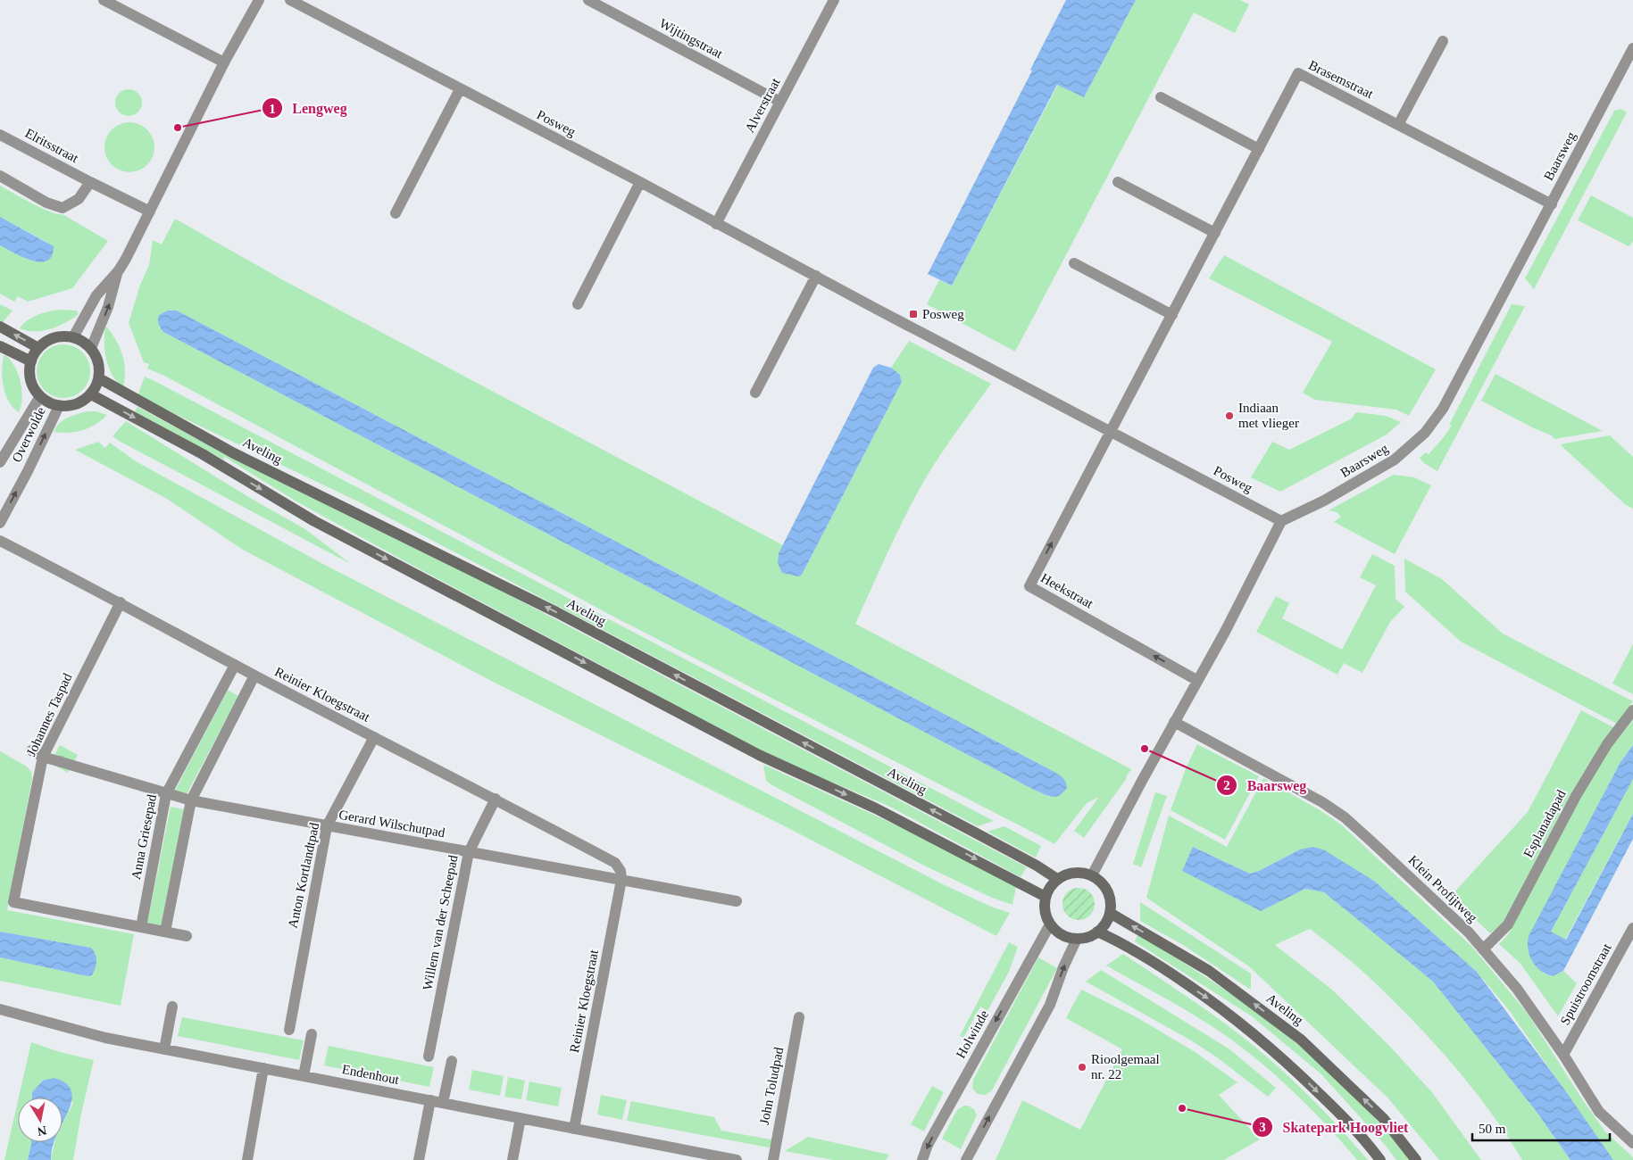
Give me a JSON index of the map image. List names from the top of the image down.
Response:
{
  "streets": {
    "main road": ["Aveling"],
    "street": [
      "Wijtingstraat",
      "Brasemstraat",
      "Alverstraat",
      "Posweg",
      "Elritsstraat",
      "Baarsweg",
      "Overwolde",
      "Heekstraat",
      "Reinier Kloegstraat",
      "Johannes Taspad",
      "Gerard Wilschutpad",
      "Esplanadapad",
      "Anna Griesepad",
      "Anton Kortlandtpad",
      "Klein Profijtweg",
      "Willem van der Scheepad",
      "Spuistroomstraat",
      "Holwinde",
      "Endenhout",
      "John Toludpad"
    ]
  },
  "crossings": [
    ["Wijtingstraat", "Alverstraat"],
    ["Brasemstraat", "Posweg"],
    ["Brasemstraat", "Baarsweg"],
    ["Brasemstraat", "Heekstraat"],
    ["Alverstraat", "Posweg"],
    ["Posweg", "Baarsweg"],
    ["Posweg", "Heekstraat"],
    ["Overwolde", "Aveling"],
    ["Aveling", "Holwinde"],
    ["Reinier Kloegstraat", "Johannes Taspad"],
    ["Reinier Kloegstraat", "Gerard Wilschutpad"],
    ["Reinier Kloegstraat", "Anna Griesepad"],
    ["Reinier Kloegstraat", "Anton Kortlandtpad"],
    ["Reinier Kloegstraat", "Willem van der Scheepad"],
    ["Reinier Kloegstraat", "Endenhout"],
    ["Johannes Taspad", "Gerard Wilschutpad"],
    ["Johannes Taspad", "Anna Griesepad"],
    ["Gerard Wilschutpad", "Anna Griesepad"],
    ["Gerard Wilschutpad", "Anton Kortlandtpad"],
    ["Gerard Wilschutpad", "Willem van der Scheepad"],
    ["Esplanadapad", "Klein Profijtweg"],
    ["Klein Profijtweg", "Spuistroomstraat"]
  ],
  "places": {
    "other": [
      "Lengweg",
      "Indiaan met vlieger",
      "Baarsweg",
      "Rioolgemaal nr. 22",
      "Skatepark Hoogvliet"
    ],
    "transit": ["Posweg"]
  },
  "scale_bar": "50 m",
  "north": "bottom"
}
